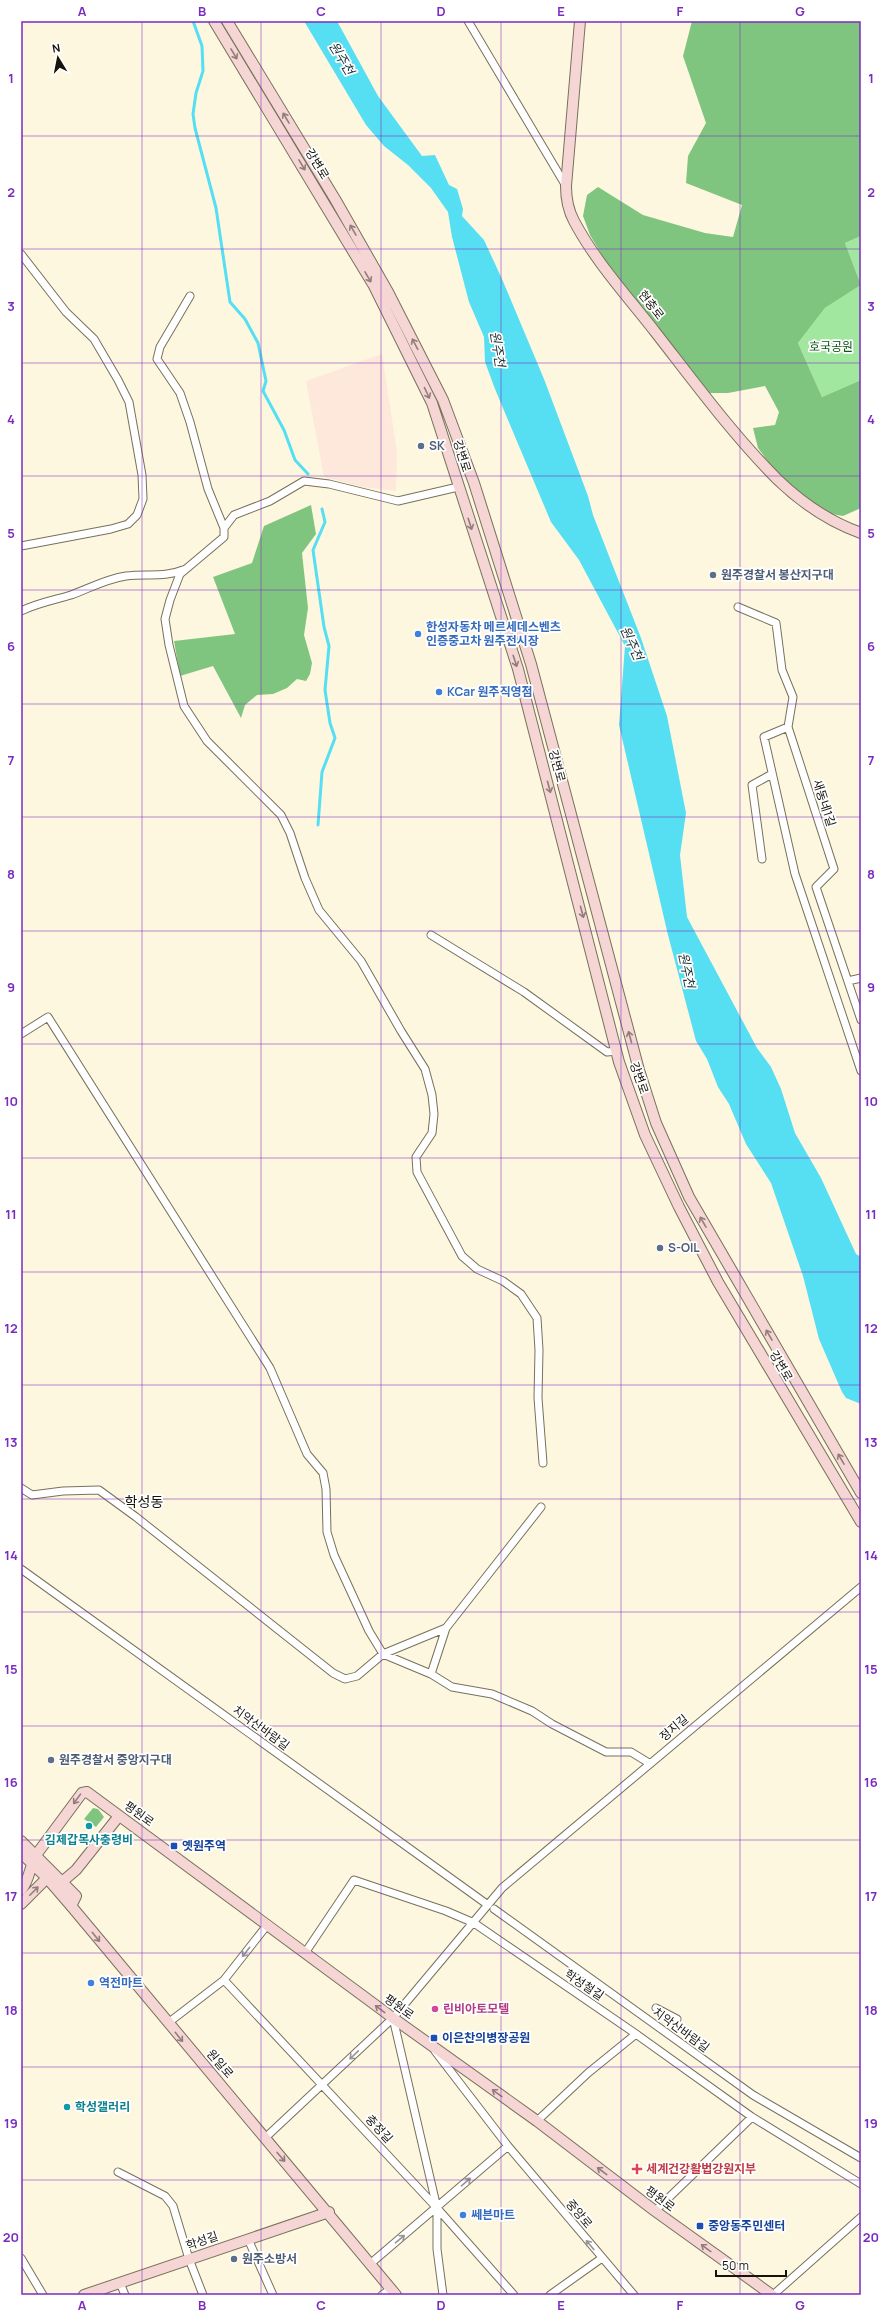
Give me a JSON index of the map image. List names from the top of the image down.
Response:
{
  "streets": {
    "street": [
      "강변로",
      "현충로",
      "새동네1길",
      "치악산바람길",
      "정지길",
      "평원로",
      "학성철길",
      "원일로",
      "충정길",
      "중앙로",
      "학성길"
    ]
  },
  "crossings": [
    ["치악산바람길", "정지길"],
    ["정지길", "평원로"],
    ["정지길", "학성철길"],
    ["정지길", "원일로"],
    ["정지길", "충정길"],
    ["평원로", "학성철길"],
    ["평원로", "원일로"],
    ["평원로", "중앙로"],
    ["원일로", "학성길"]
  ],
  "one_way": ["평원로", "원일로", "중앙로"],
  "districts": ["학성동"],
  "water": ["원주천"],
  "parks": ["호국공원"],
  "places": {
    "other": [
      "SK",
      "원주경찰서 봉산지구대",
      "한성자동차 메르세데스벤츠 인증중고차 원주전시장",
      "KCar 원주직영점",
      "S-OIL",
      "원주경찰서 중앙지구대",
      "김제갑목사충령비",
      "역전마트",
      "린비아토모텔",
      "학성갤러리",
      "쎄븐마트",
      "원주소방서"
    ],
    "transit": ["옛원주역", "이은찬의병장공원", "중앙동주민센터"],
    "health": ["세계건강활법강원지부"]
  },
  "scale_bar": "50 m",
  "north": "top",
  "grid": {
    "columns": [
      "A",
      "B",
      "C",
      "D",
      "E",
      "F",
      "G"
    ],
    "rows": [
      "1",
      "2",
      "3",
      "4",
      "5",
      "6",
      "7",
      "8",
      "9",
      "10",
      "11",
      "12",
      "13",
      "14",
      "15",
      "16",
      "17",
      "18",
      "19",
      "20"
    ]
  }
}
